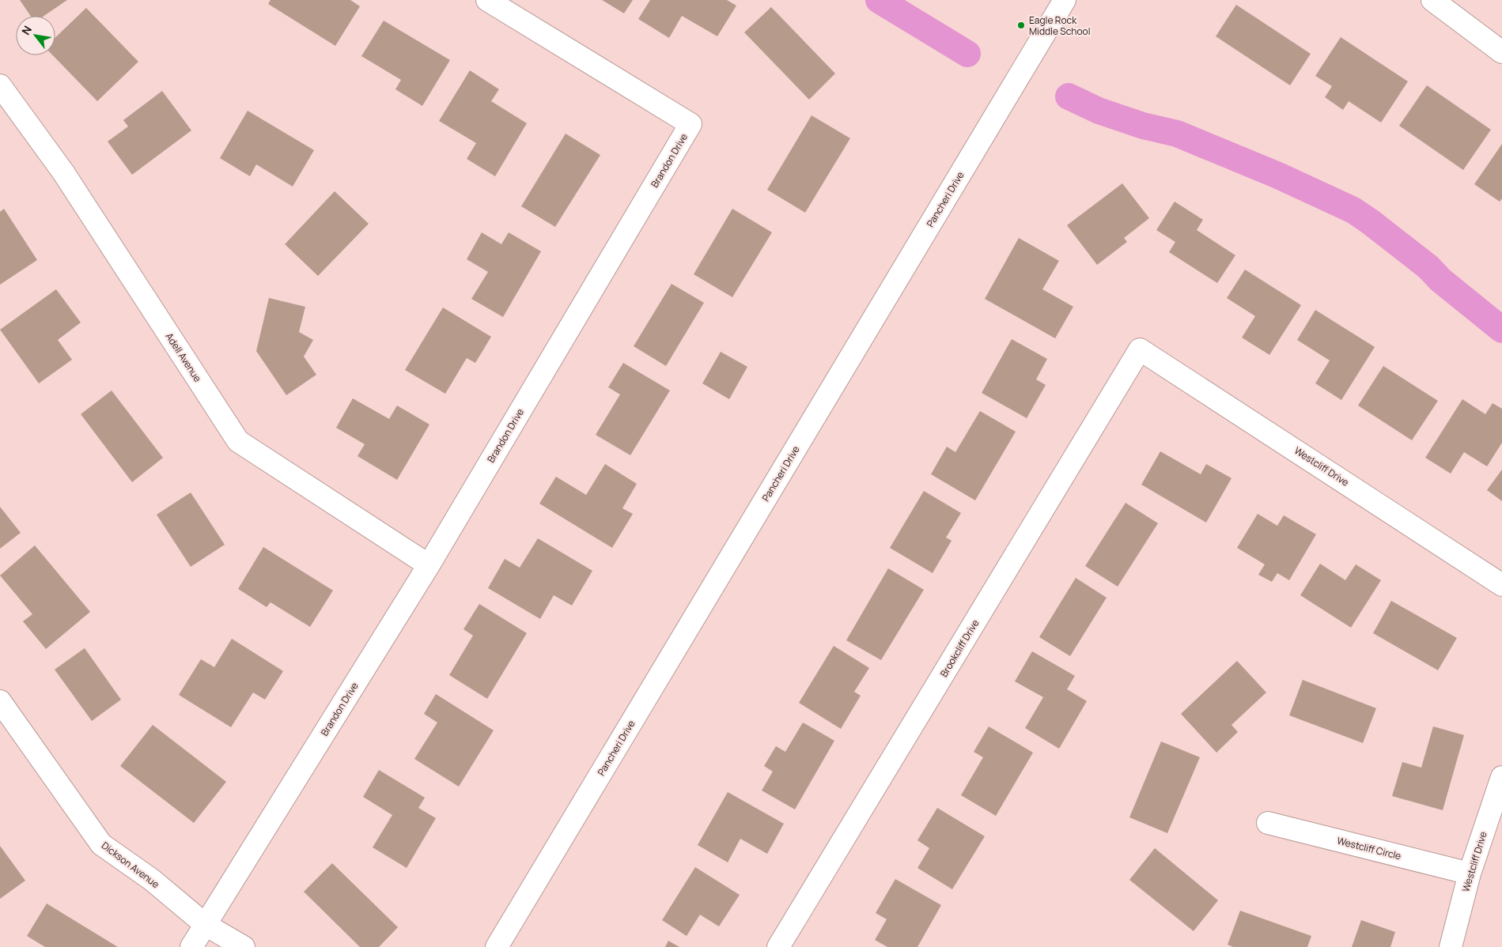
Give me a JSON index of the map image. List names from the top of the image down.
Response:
{
  "streets": {
    "street": [
      "Brandon Drive",
      "Pancheri Drive",
      "Adell Avenue",
      "Westcliff Drive",
      "Brookcliff Drive",
      "Westcliff Circle",
      "Dickson Avenue"
    ]
  },
  "crossings": [
    ["Brandon Drive", "Adell Avenue"],
    ["Brandon Drive", "Dickson Avenue"],
    ["Westcliff Drive", "Brookcliff Drive"],
    ["Westcliff Drive", "Westcliff Circle"]
  ],
  "places": ["Eagle Rock Middle School"],
  "north": "top left"
}
